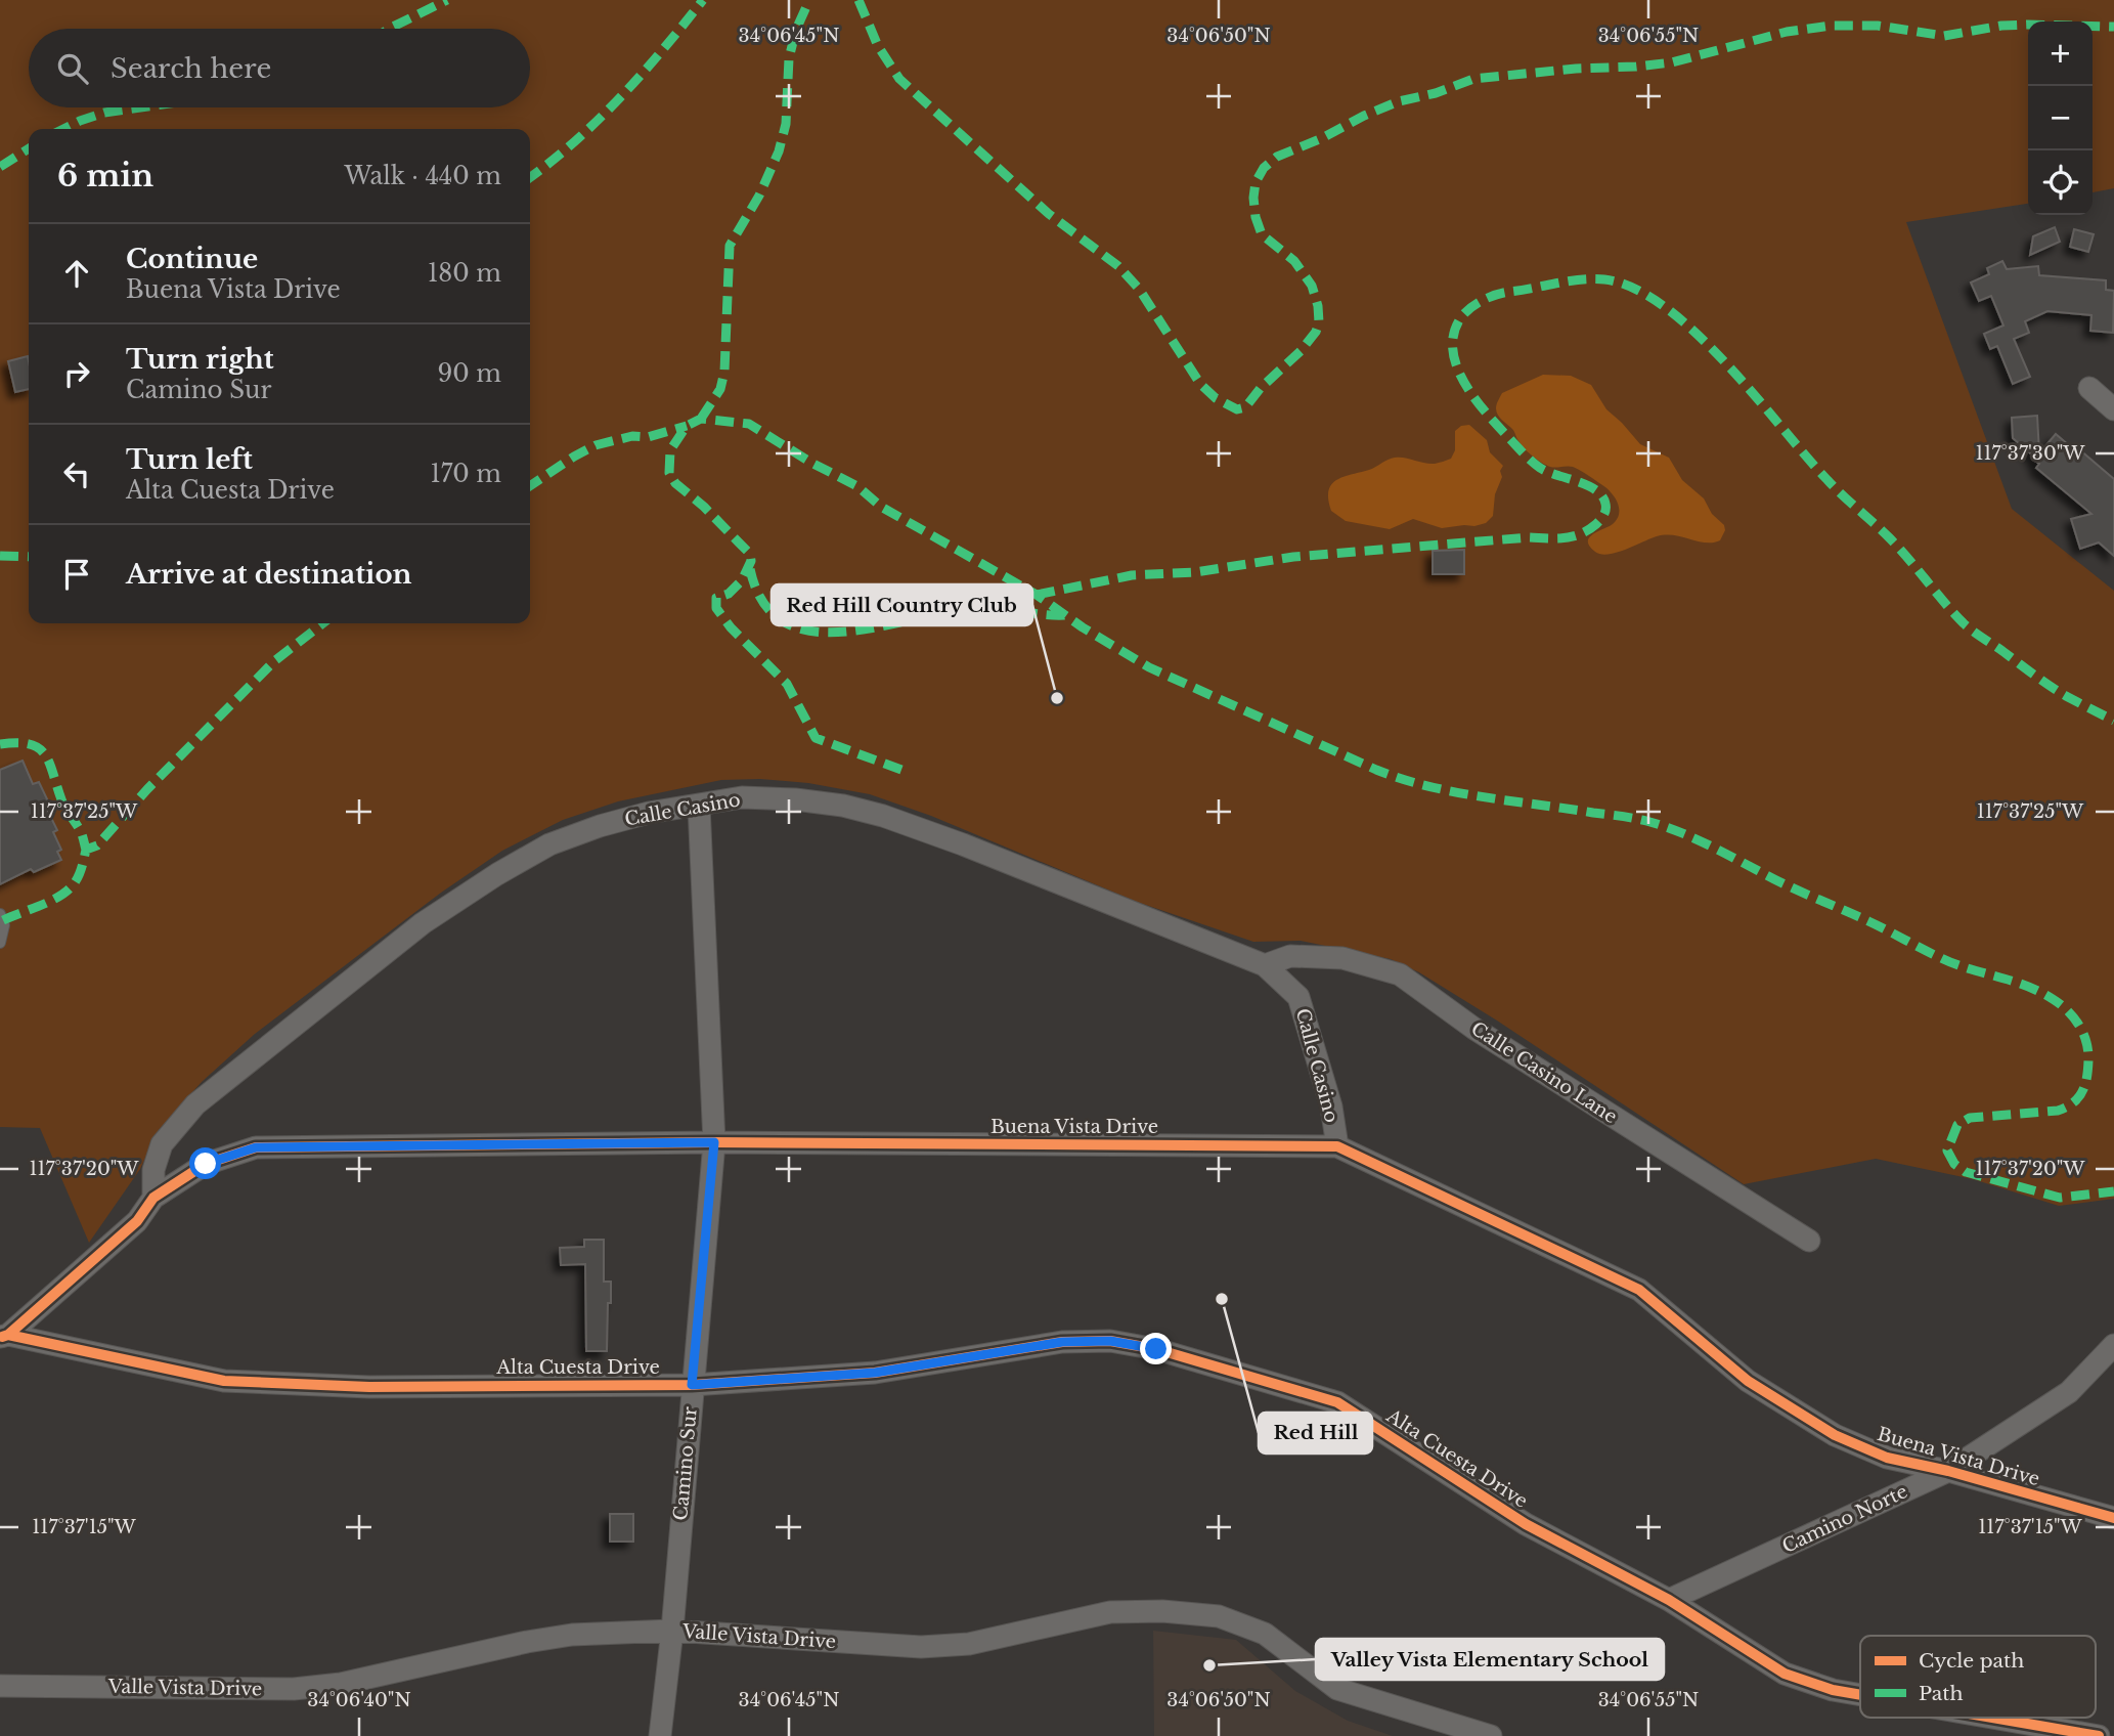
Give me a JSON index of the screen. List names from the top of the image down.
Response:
{
  "streets": {
    "street": [
      "Calle Casino",
      "Calle Casino Lane",
      "Buena Vista Drive",
      "Alta Cuesta Drive",
      "Camino Sur",
      "Camino Norte",
      "Valle Vista Drive"
    ]
  },
  "crossings": [
    ["Calle Casino", "Calle Casino Lane"],
    ["Calle Casino", "Buena Vista Drive"],
    ["Calle Casino", "Camino Sur"],
    ["Buena Vista Drive", "Alta Cuesta Drive"],
    ["Buena Vista Drive", "Camino Sur"],
    ["Buena Vista Drive", "Camino Norte"],
    ["Alta Cuesta Drive", "Camino Sur"],
    ["Alta Cuesta Drive", "Camino Norte"],
    ["Camino Sur", "Valle Vista Drive"]
  ],
  "places": ["Red Hill Country Club", "Red Hill", "Valley Vista Elementary School"],
  "legend": ["Cycle path", "Path"],
  "page": {
    "map_buttons": ["+", "−"],
    "search": "Search here",
    "heading": ["6 min", "Walk · 440 m"],
    "list": [
      ["Continue", "Buena Vista Drive", "180 m"],
      ["Turn right", "Camino Sur", "90 m"],
      ["Turn left", "Alta Cuesta Drive", "170 m"],
      "Arrive at destination"
    ]
  },
  "coordinates": [
    "34°06'45\"N",
    "34°06'50\"N",
    "34°06'55\"N",
    "117°37'30\"W",
    "117°37'25\"W",
    "117°37'20\"W",
    "117°37'15\"W",
    "34°06'40\"N"
  ]
}
